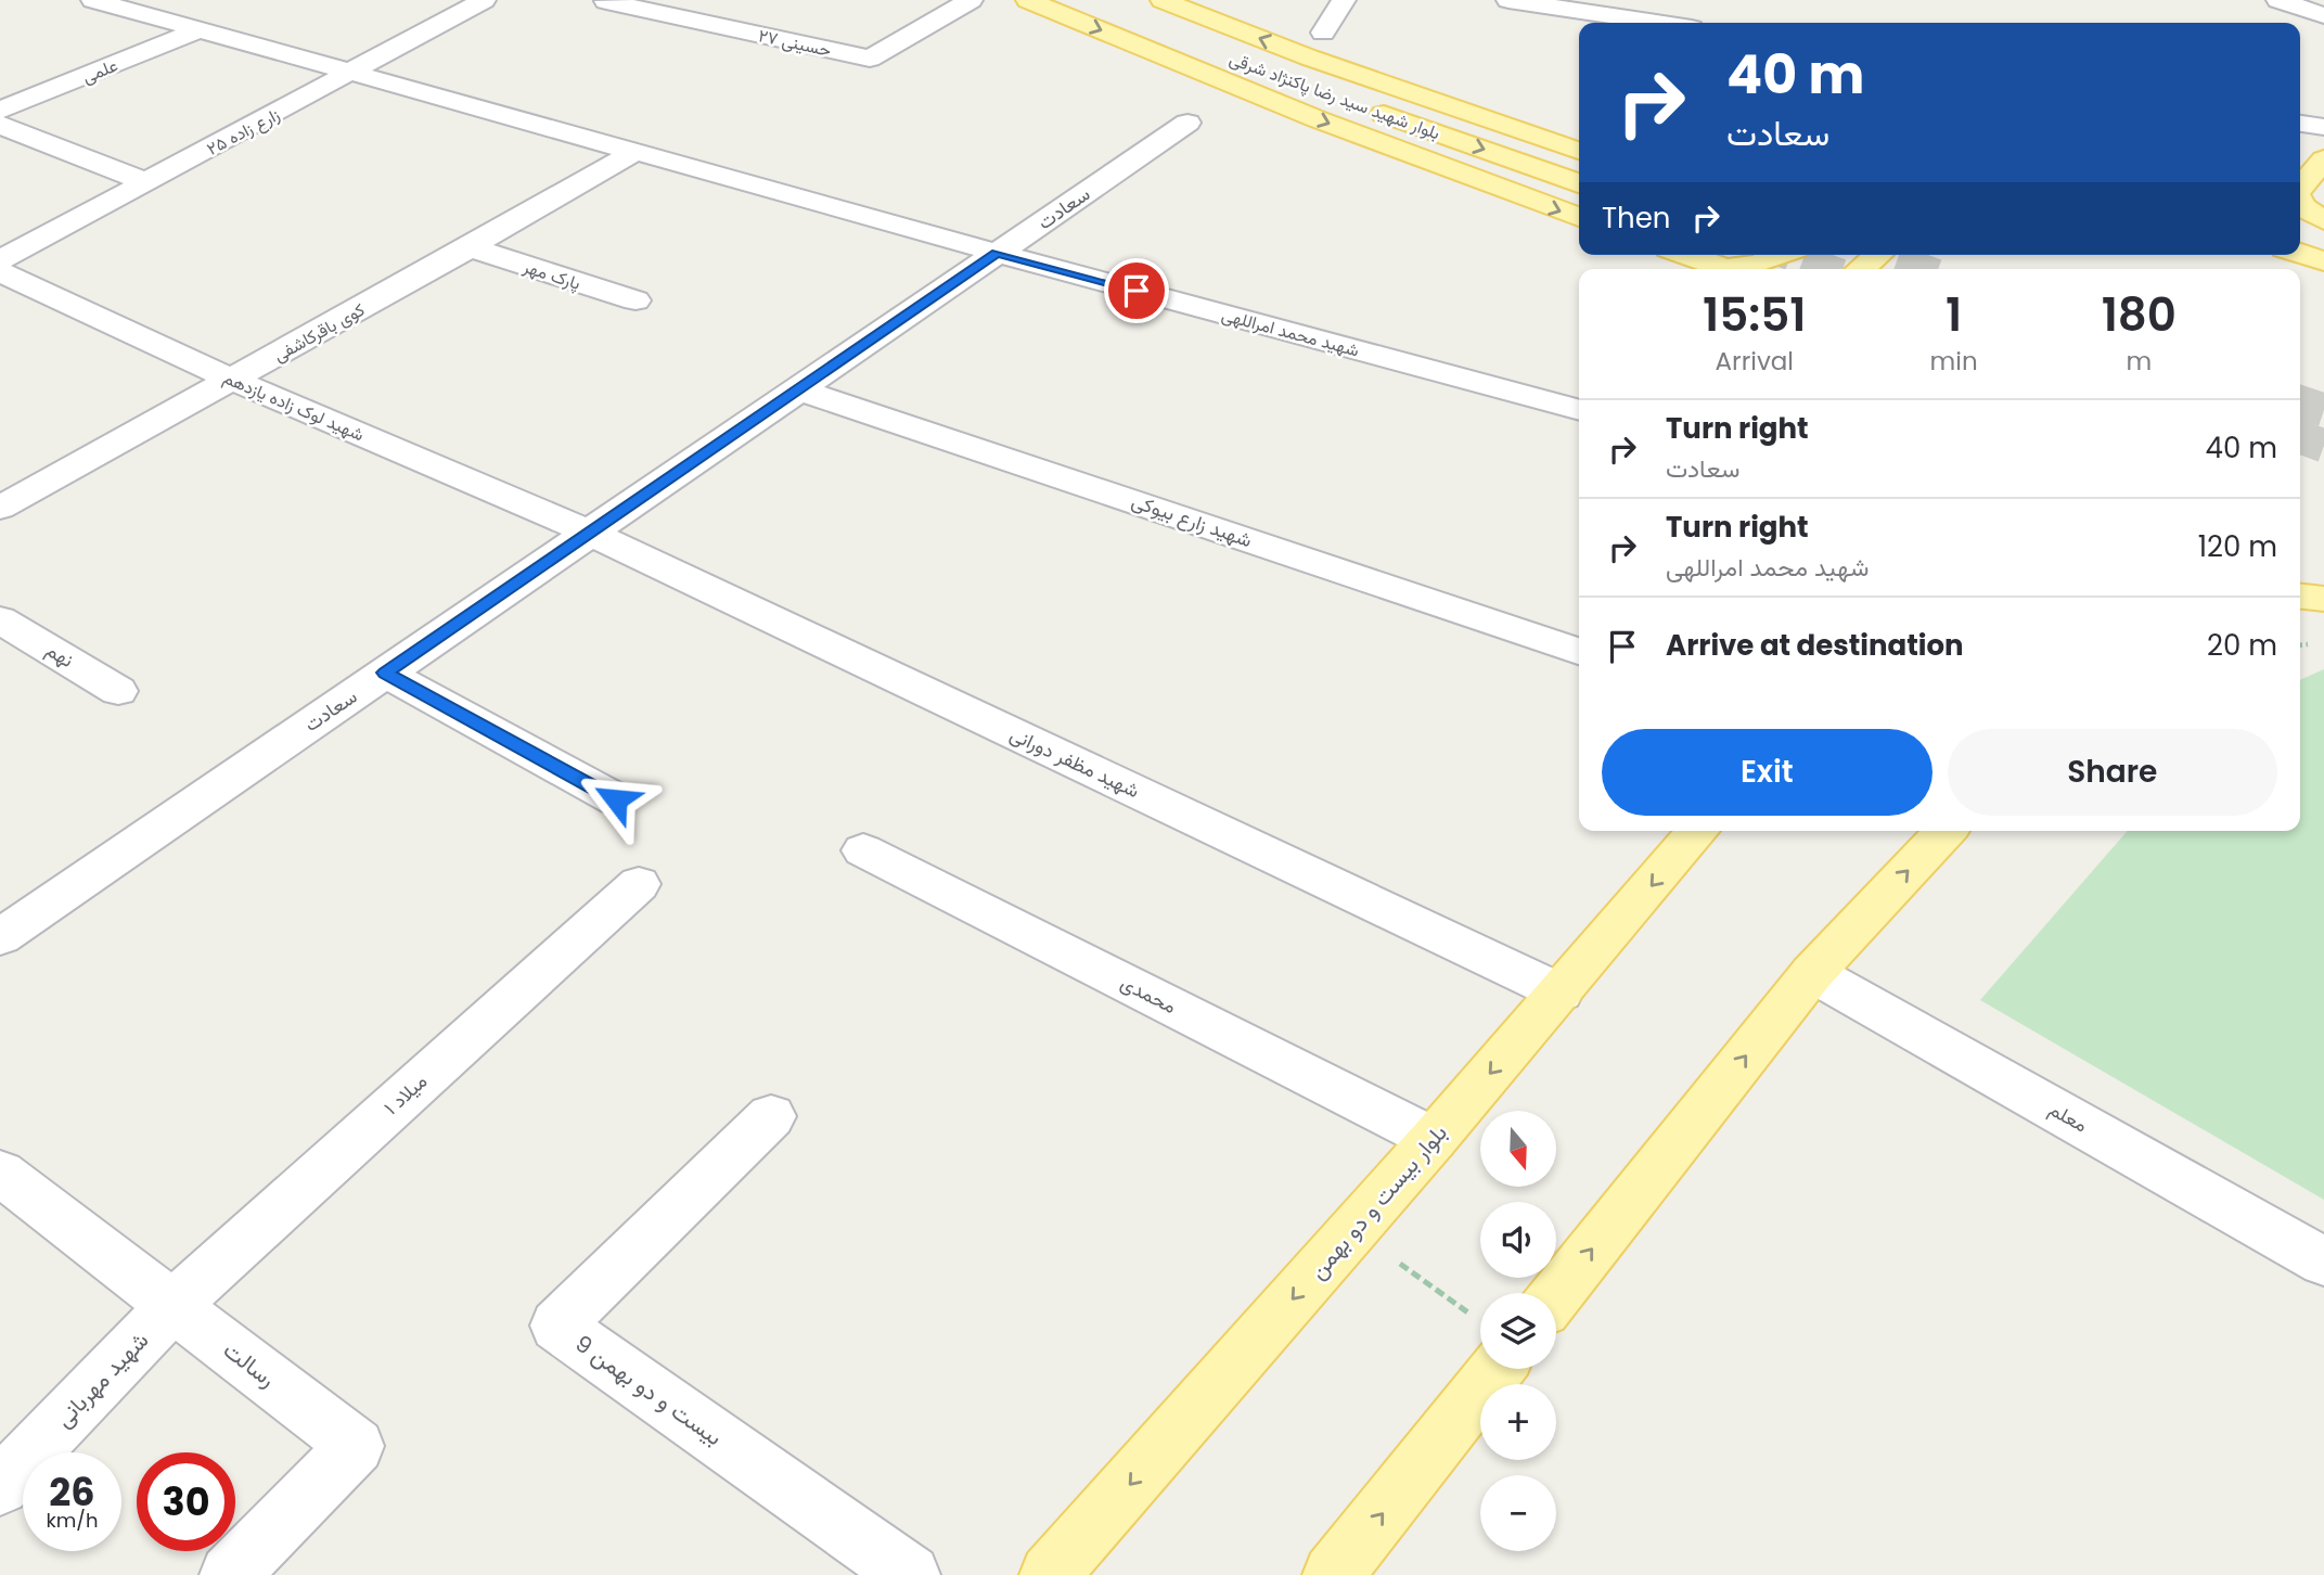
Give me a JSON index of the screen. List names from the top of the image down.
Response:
{
  "streets": {
    "main road": ["بلوار شهید سید رضا پاکنژاد شرقی", "بلوار بیست و دو بهمن"],
    "street": [
      "حسینی ۲۷",
      "علمی",
      "زارع زاده ۲۵",
      "سعادت",
      "پارک مهر",
      "کوی باقرکاشفی",
      "شهید محمد امراللهی",
      "شهید لوک زاده یازدهم",
      "شهید زارع بیوکی",
      "نهم",
      "شهید مظفر دورانی",
      "محمدی",
      "میلاد ۱",
      "معلم",
      "رسالت",
      "شهید مهربانی",
      "9 بیست و دو بهمن"
    ]
  },
  "crossings": [
    ["علمی", "شهید محمد امراللهی"],
    ["زارع زاده ۲۵", "شهید محمد امراللهی"],
    ["سعادت", "شهید محمد امراللهی"],
    ["سعادت", "شهید لوک زاده یازدهم"],
    ["سعادت", "شهید زارع بیوکی"],
    ["سعادت", "شهید مظفر دورانی"],
    ["پارک مهر", "کوی باقرکاشفی"],
    ["کوی باقرکاشفی", "شهید محمد امراللهی"],
    ["کوی باقرکاشفی", "شهید لوک زاده یازدهم"],
    ["شهید لوک زاده یازدهم", "شهید مظفر دورانی"],
    ["شهید مظفر دورانی", "بلوار بیست و دو بهمن"],
    ["محمدی", "بلوار بیست و دو بهمن"],
    ["میلاد ۱", "رسالت"],
    ["میلاد ۱", "شهید مهربانی"],
    ["رسالت", "شهید مهربانی"]
  ],
  "north": "bottom",
  "page": {
    "turn": ["40 m", "سعادت"],
    "then": "Then",
    "eta": [
      "15:51",
      "Arrival",
      "1",
      "min",
      "180",
      "m"
    ],
    "list": [
      {
        "name": "Turn right",
        "note": "سعادت",
        "value": "40 m"
      },
      {
        "name": "Turn right",
        "note": "شهید محمد امراللهی",
        "value": "120 m"
      },
      {
        "name": "Arrive at destination",
        "value": "20 m"
      }
    ],
    "buttons": ["Exit", "Share"],
    "map_buttons": ["+", "−"],
    "speed": "26 km/h",
    "limit": "30"
  }
}
